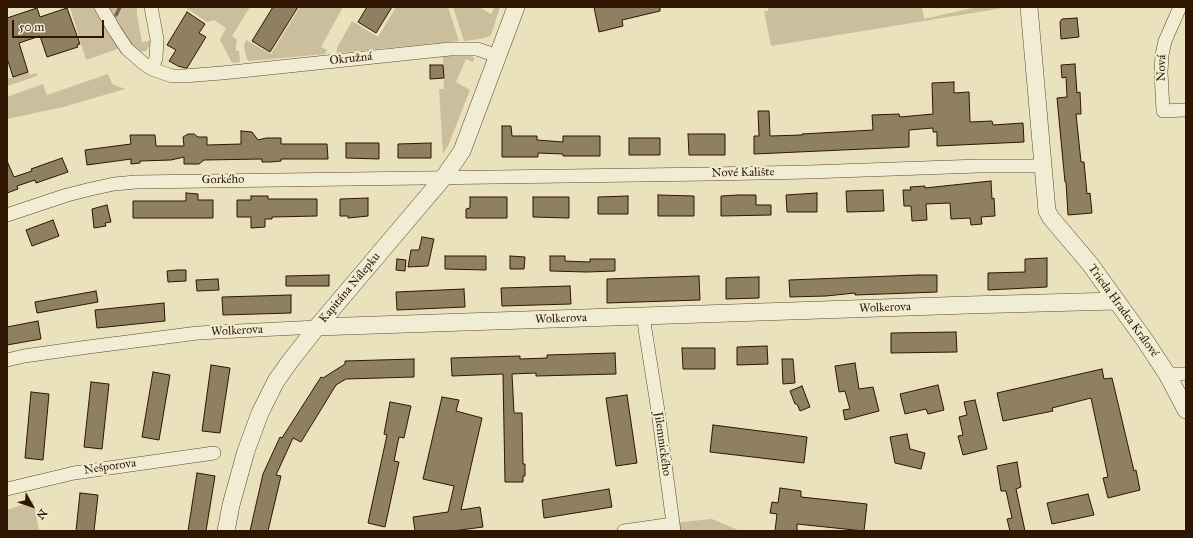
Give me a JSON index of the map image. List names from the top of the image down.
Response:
{
  "streets": {
    "street": [
      "Okružná",
      "Nová",
      "Nové Kalište",
      "Gorkého",
      "Kapitána Nálepku",
      "Wolkerova",
      "Trieda Hradca Králové",
      "Jilemnického",
      "Nešporova"
    ]
  },
  "crossings": [
    ["Okružná", "Kapitána Nálepku"],
    ["Nové Kalište", "Gorkého"],
    ["Nové Kalište", "Kapitána Nálepku"],
    ["Nové Kalište", "Trieda Hradca Králové"],
    ["Gorkého", "Kapitána Nálepku"],
    ["Kapitána Nálepku", "Wolkerova"],
    ["Wolkerova", "Trieda Hradca Králové"],
    ["Wolkerova", "Jilemnického"]
  ],
  "scale_bar": "50 m",
  "north": "bottom right"
}
